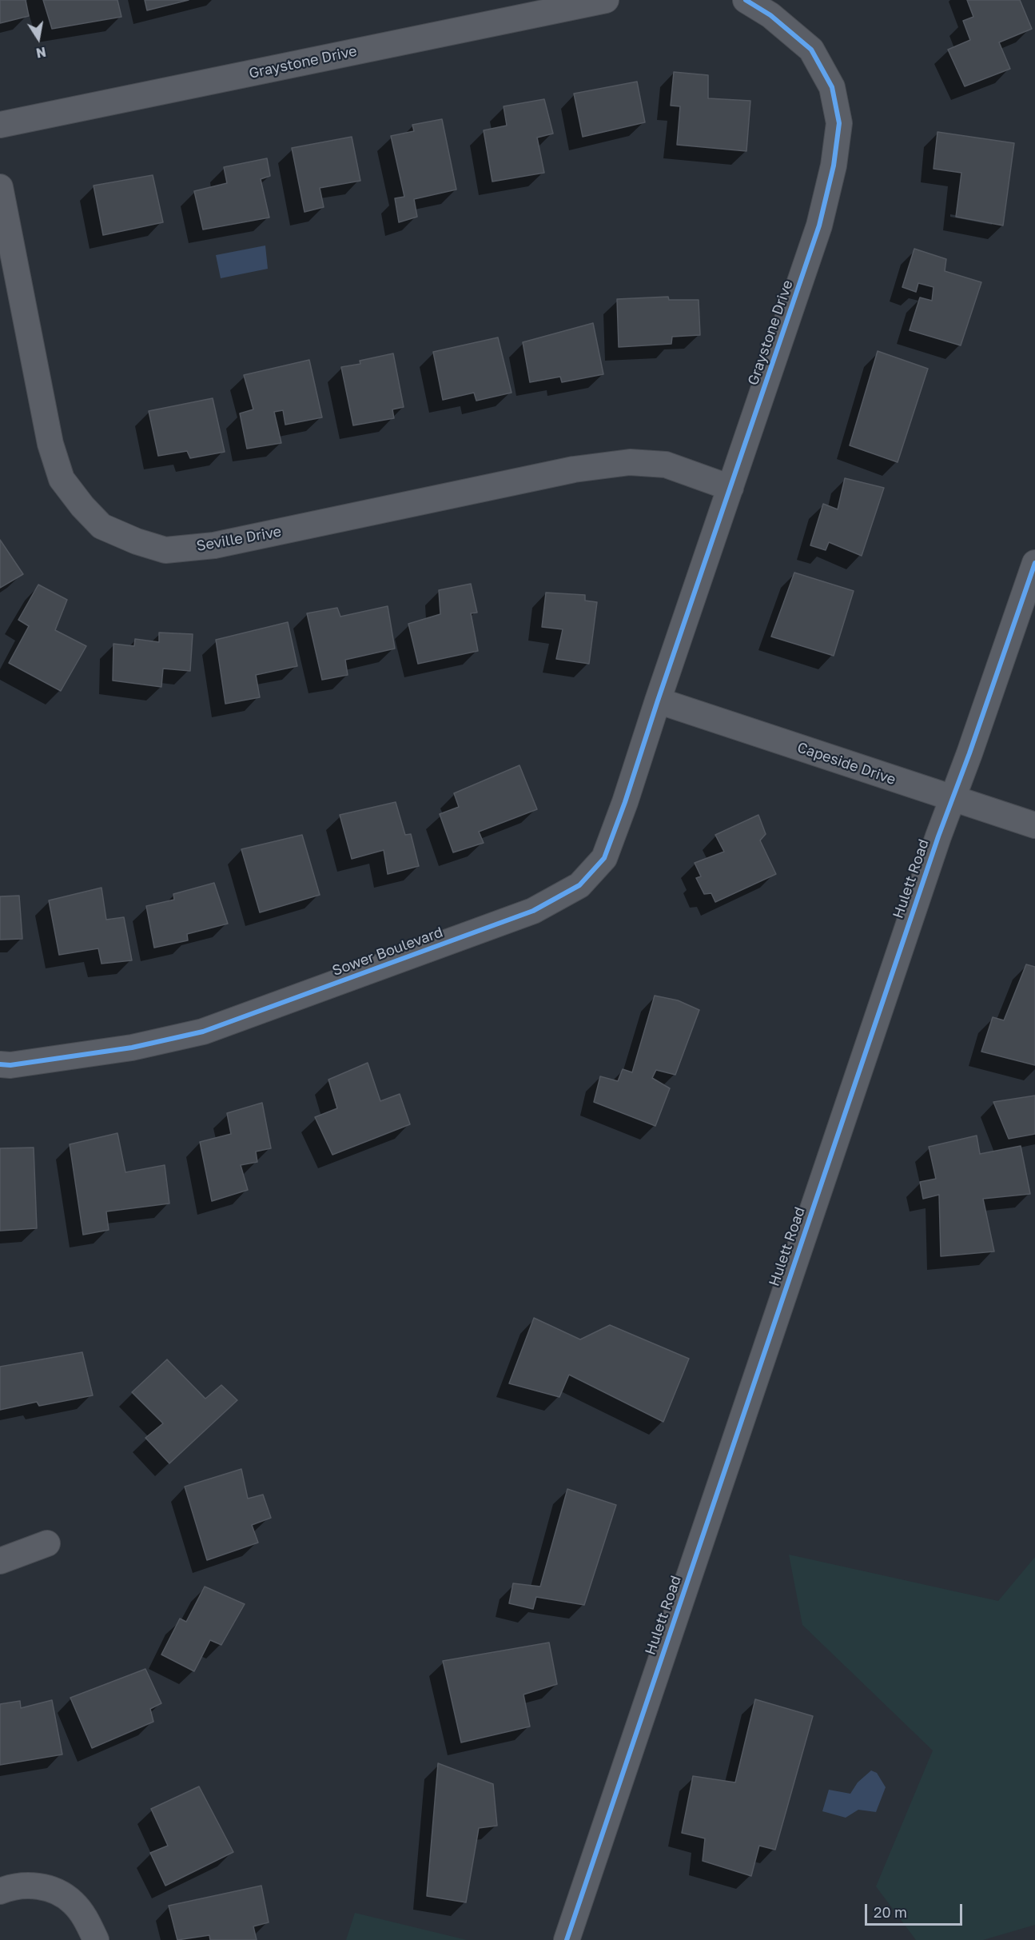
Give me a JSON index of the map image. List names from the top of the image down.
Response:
{
  "streets": {
    "street": [
      "Graystone Drive",
      "Seville Drive",
      "Capeside Drive",
      "Hulett Road",
      "Sower Boulevard"
    ]
  },
  "crossings": [
    ["Graystone Drive", "Seville Drive"],
    ["Graystone Drive", "Capeside Drive"],
    ["Graystone Drive", "Sower Boulevard"],
    ["Capeside Drive", "Hulett Road"],
    ["Capeside Drive", "Sower Boulevard"]
  ],
  "scale_bar": "20 m",
  "north": "bottom"
}
